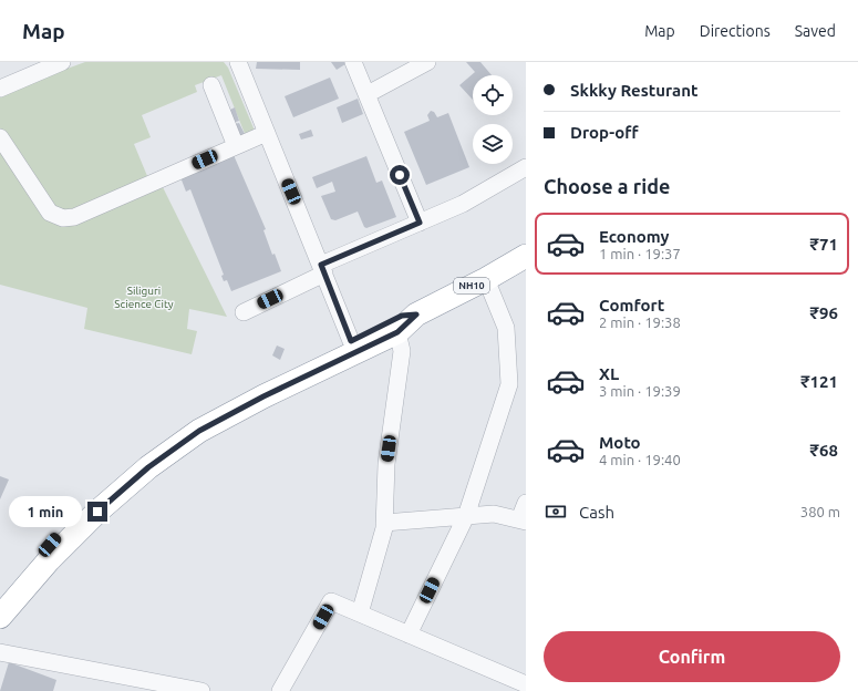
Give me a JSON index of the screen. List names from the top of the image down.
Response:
{
  "streets": {
    "highway": ["NH10"]
  },
  "parks": ["Siliguri Science City"],
  "page": {
    "header": "Map",
    "nav": ["Map", "Directions", "Saved"],
    "banner": ["Skkky Resturant", "Drop-off"],
    "heading": "Choose a ride",
    "list": [
      {
        "name": "Economy",
        "note": "1 min · 19:37",
        "value": "₹71"
      },
      {
        "name": "Comfort",
        "note": "2 min · 19:38",
        "value": "₹96"
      },
      {
        "name": "XL",
        "note": "3 min · 19:39",
        "value": "₹121"
      },
      {
        "name": "Moto",
        "note": "4 min · 19:40",
        "value": "₹68"
      }
    ],
    "pay": ["Cash", "380 m"],
    "bubble": "1 min",
    "buttons": "Confirm"
  }
}
